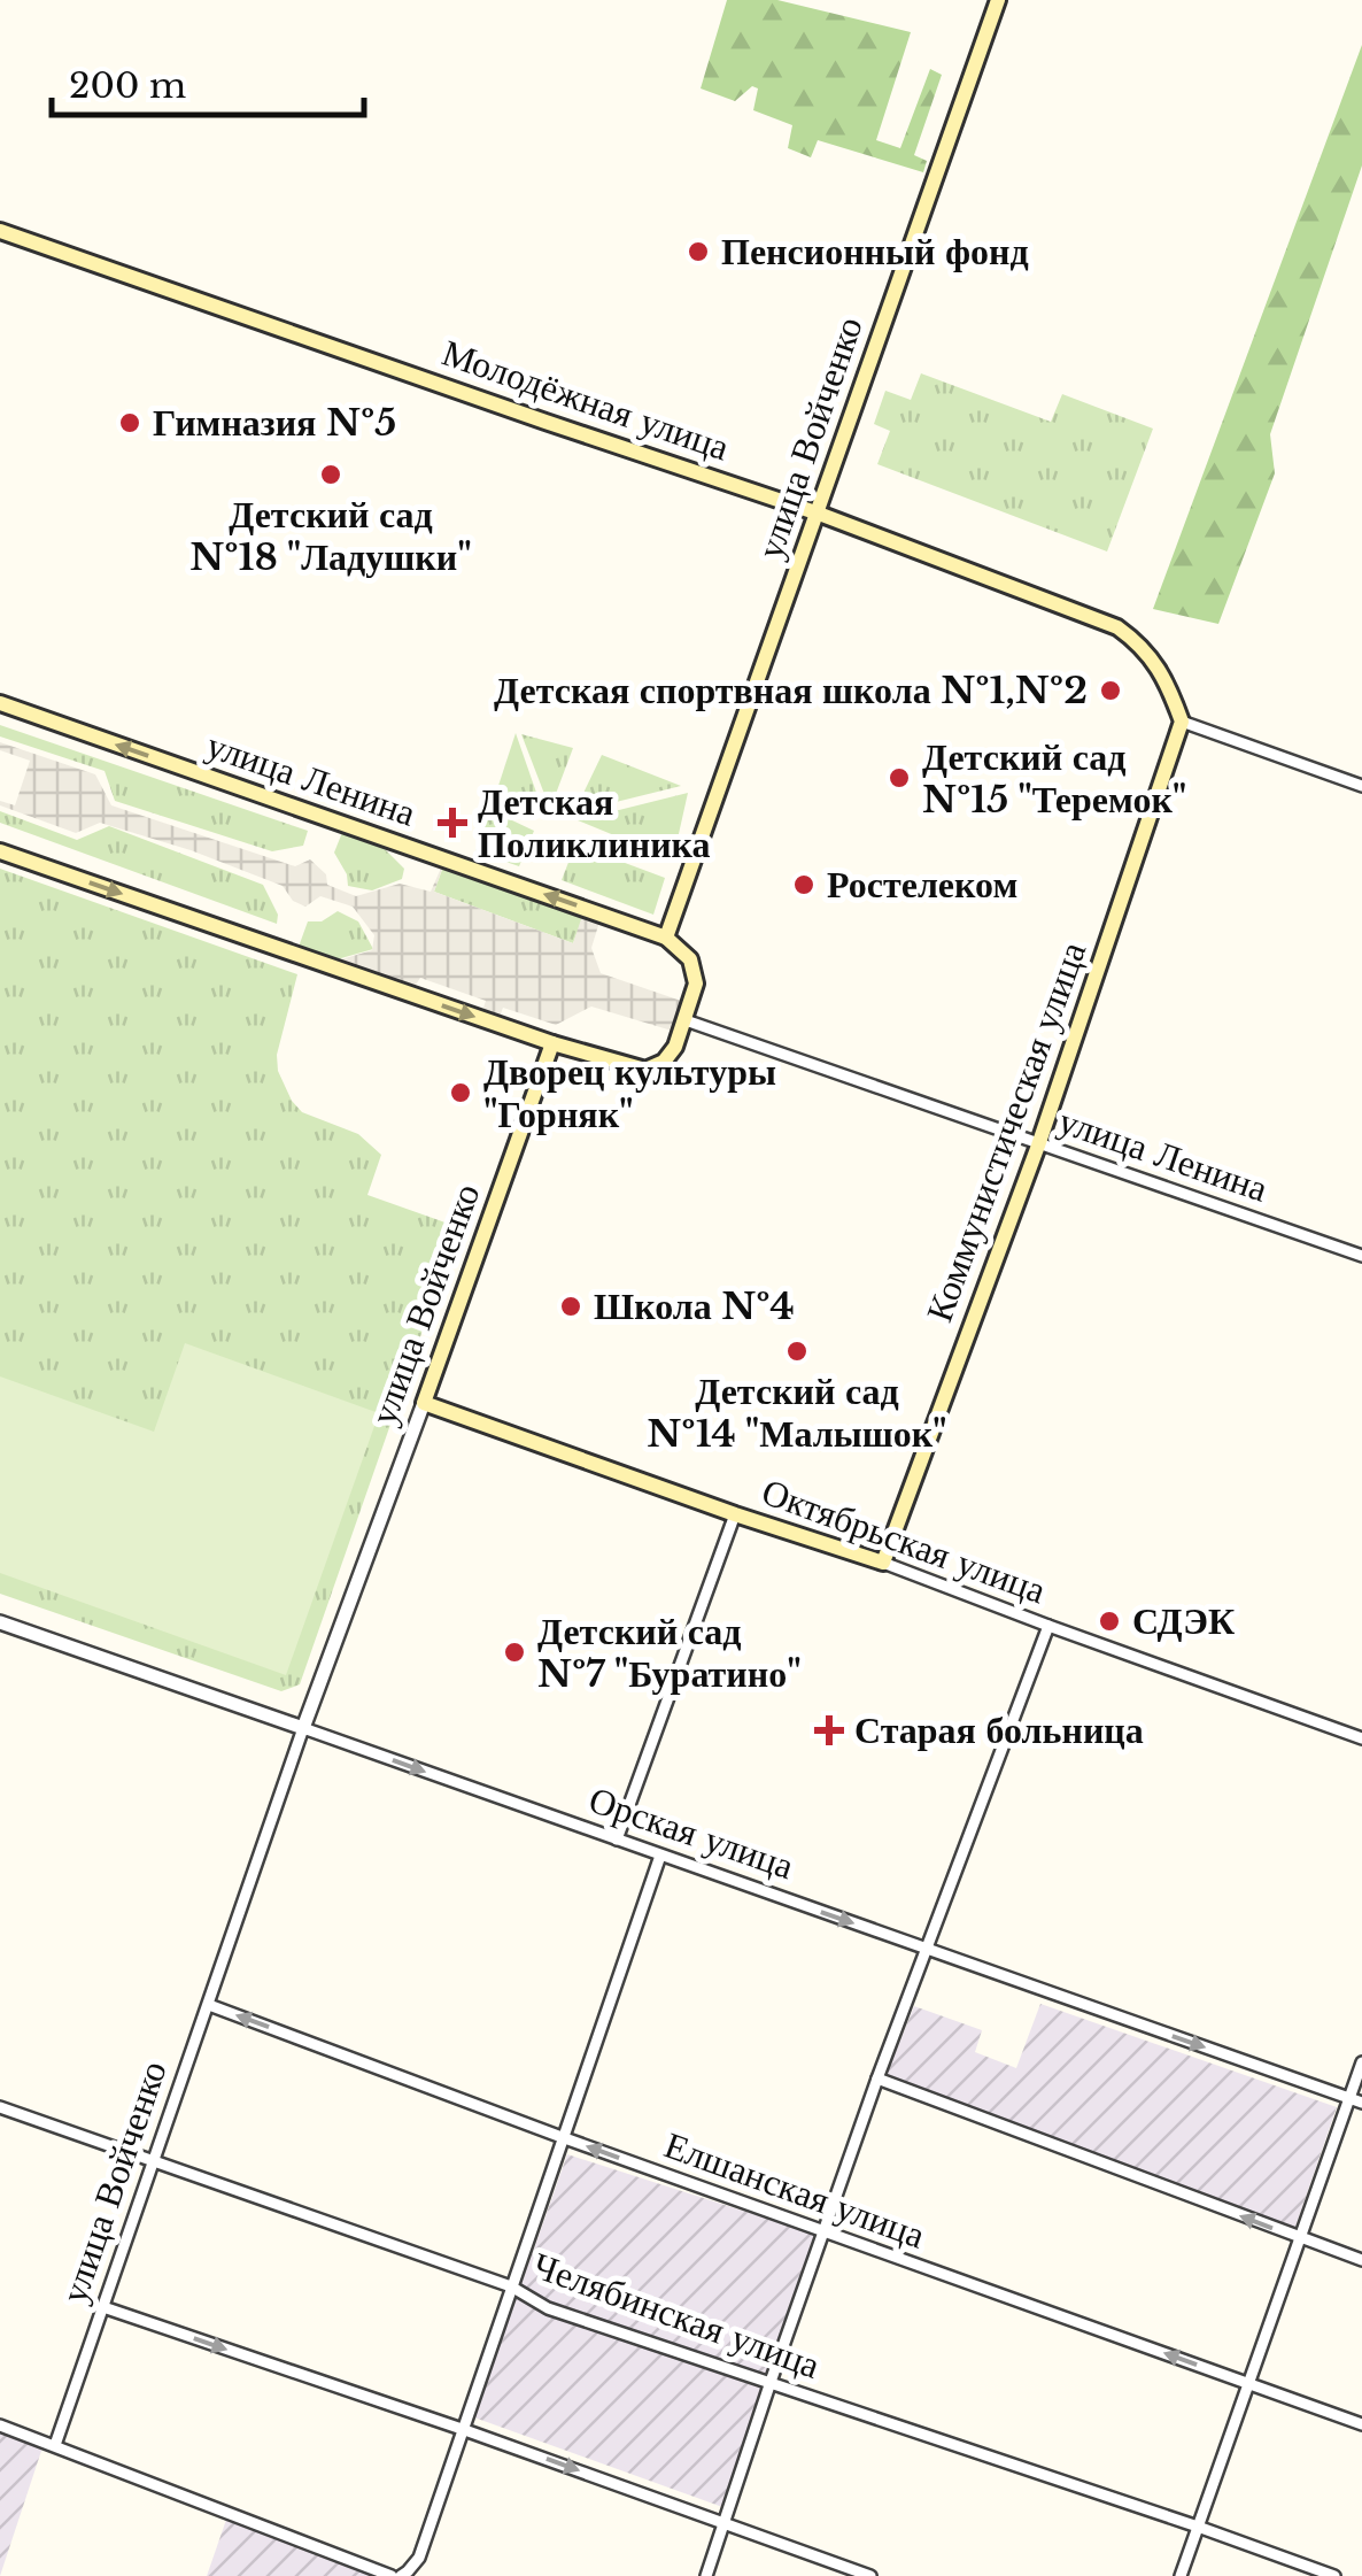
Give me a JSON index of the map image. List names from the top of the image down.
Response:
{
  "streets": {
    "main road": [
      "Молодёжная улица",
      "улица Войченко",
      "улица Ленина",
      "Коммунистическая улица",
      "Октябрьская улица"
    ],
    "street": ["Орская улица", "Елшанская улица", "Челябинская улица"]
  },
  "crossings": [
    ["Молодёжная улица", "улица Войченко"],
    ["Молодёжная улица", "Коммунистическая улица"],
    ["улица Войченко", "улица Ленина"],
    ["улица Войченко", "Октябрьская улица"],
    ["улица Войченко", "Орская улица"],
    ["улица Войченко", "Елшанская улица"],
    ["улица Войченко", "Челябинская улица"],
    ["улица Ленина", "Коммунистическая улица"],
    ["Коммунистическая улица", "Октябрьская улица"]
  ],
  "one_way": ["улица Ленина", "Орская улица", "Елшанская улица"],
  "places": {
    "other": [
      "Пенсионный фонд",
      "Гимназия №5",
      "Детский сад №18 \"Ладушки\"",
      "Детская спортвная школа №1,№2",
      "Детский сад №15 \"Теремок\"",
      "Ростелеком",
      "Дворец культуры \"Горняк\"",
      "Школа №4",
      "Детский сад №14 \"Малышок\"",
      "СДЭК",
      "Детский сад №7 \"Буратино\""
    ],
    "health": ["Детская Поликлиника", "Старая больница"]
  },
  "scale_bar": "200 m"
}
